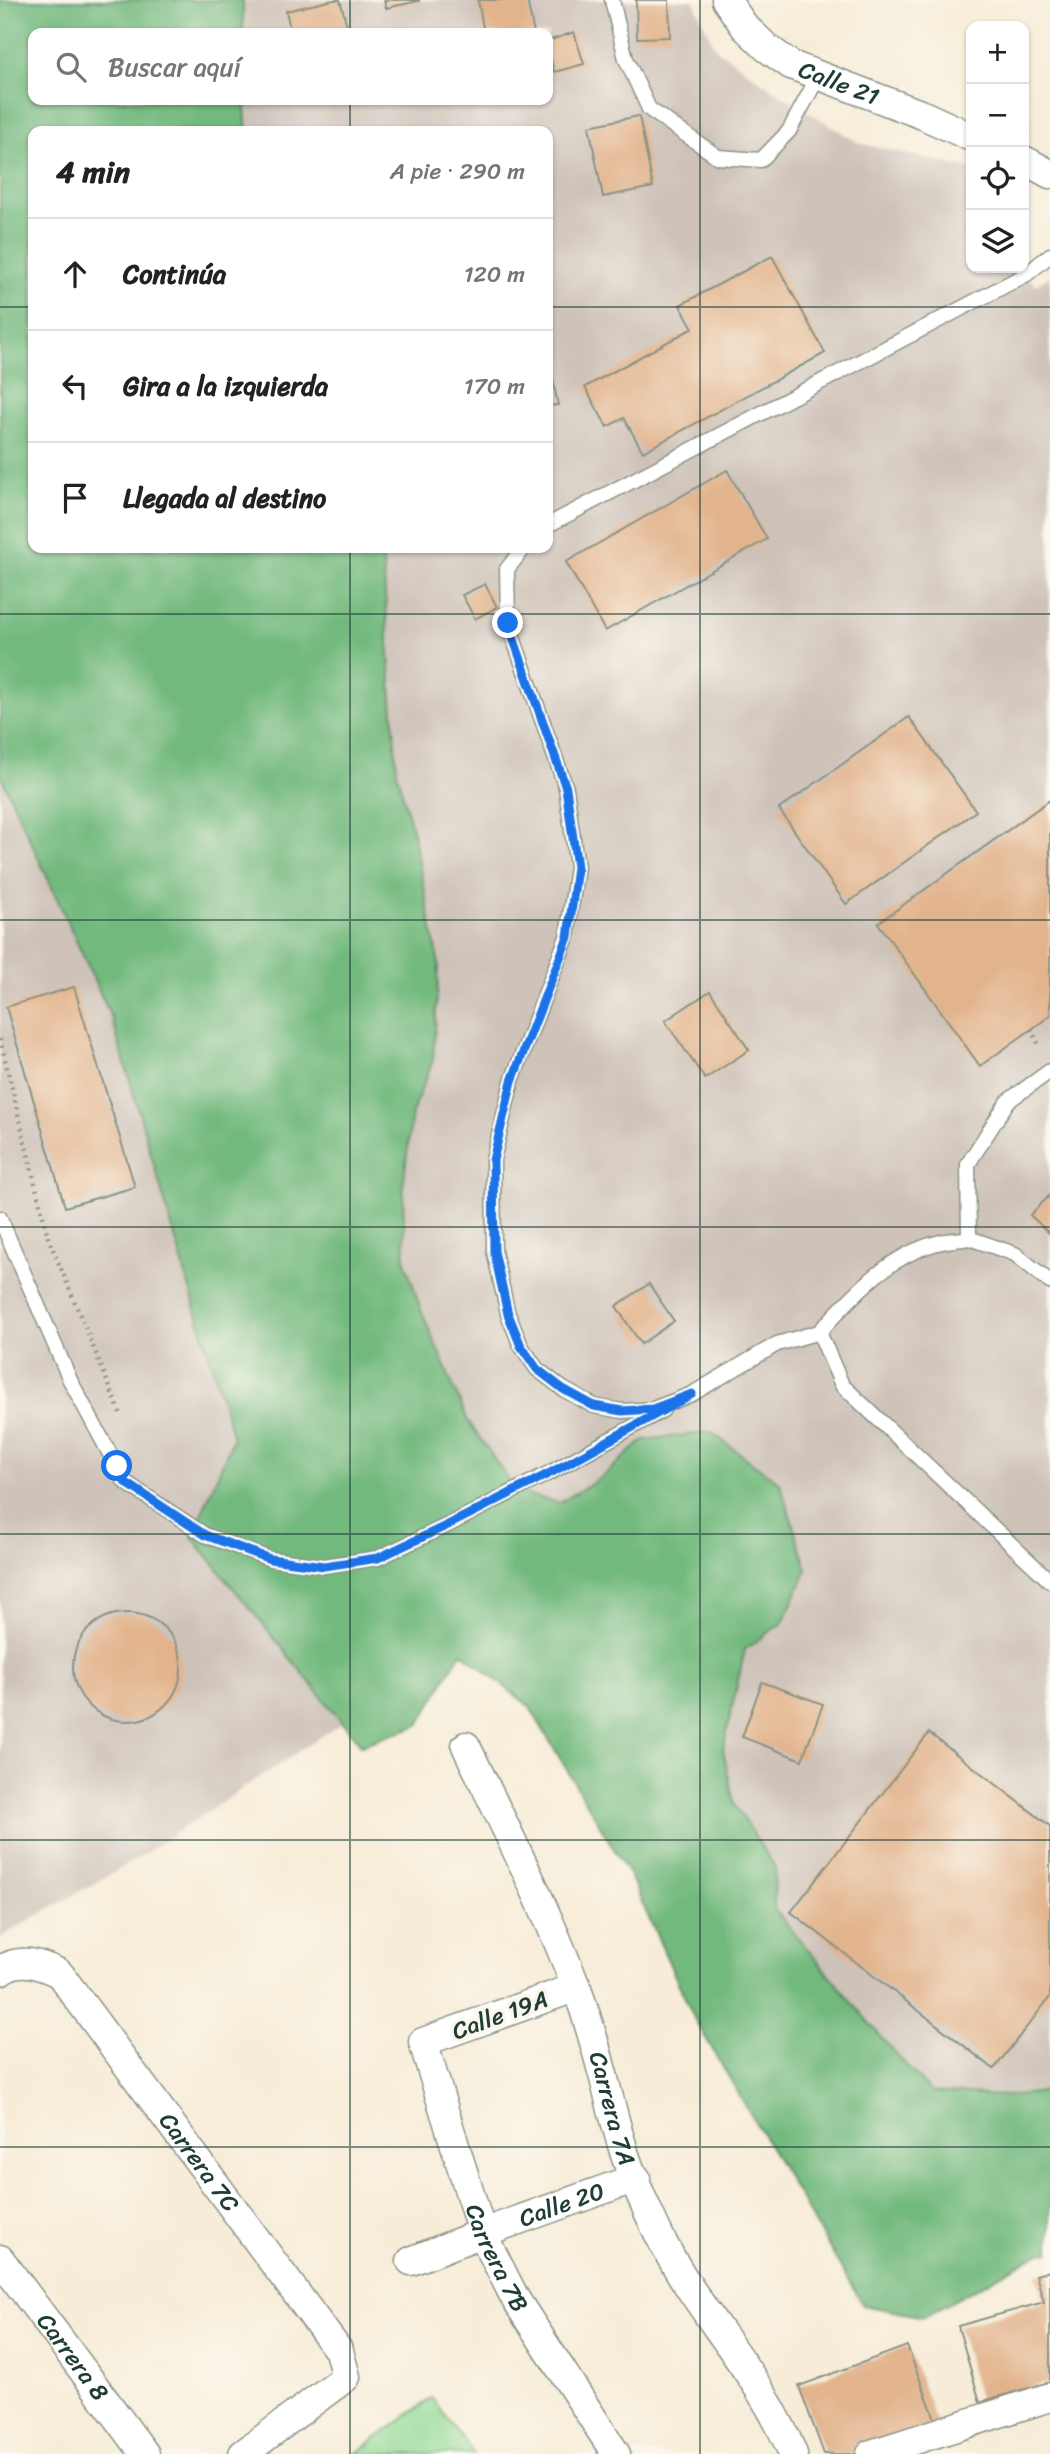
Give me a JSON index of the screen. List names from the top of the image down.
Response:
{
  "streets": {
    "street": [
      "Calle 21",
      "Calle 19A",
      "Carrera 7A",
      "Carrera 7C",
      "Calle 20",
      "Carrera 7B",
      "Carrera 8"
    ]
  },
  "crossings": [
    ["Calle 19A", "Carrera 7A"],
    ["Calle 19A", "Carrera 7B"],
    ["Carrera 7A", "Calle 20"],
    ["Calle 20", "Carrera 7B"]
  ],
  "page": {
    "map_buttons": ["+", "−"],
    "search": "Buscar aquí",
    "heading": ["4 min", "A pie · 290 m"],
    "list": [
      ["Continúa", "120 m"],
      ["Gira a la izquierda", "170 m"],
      "Llegada al destino"
    ]
  }
}
